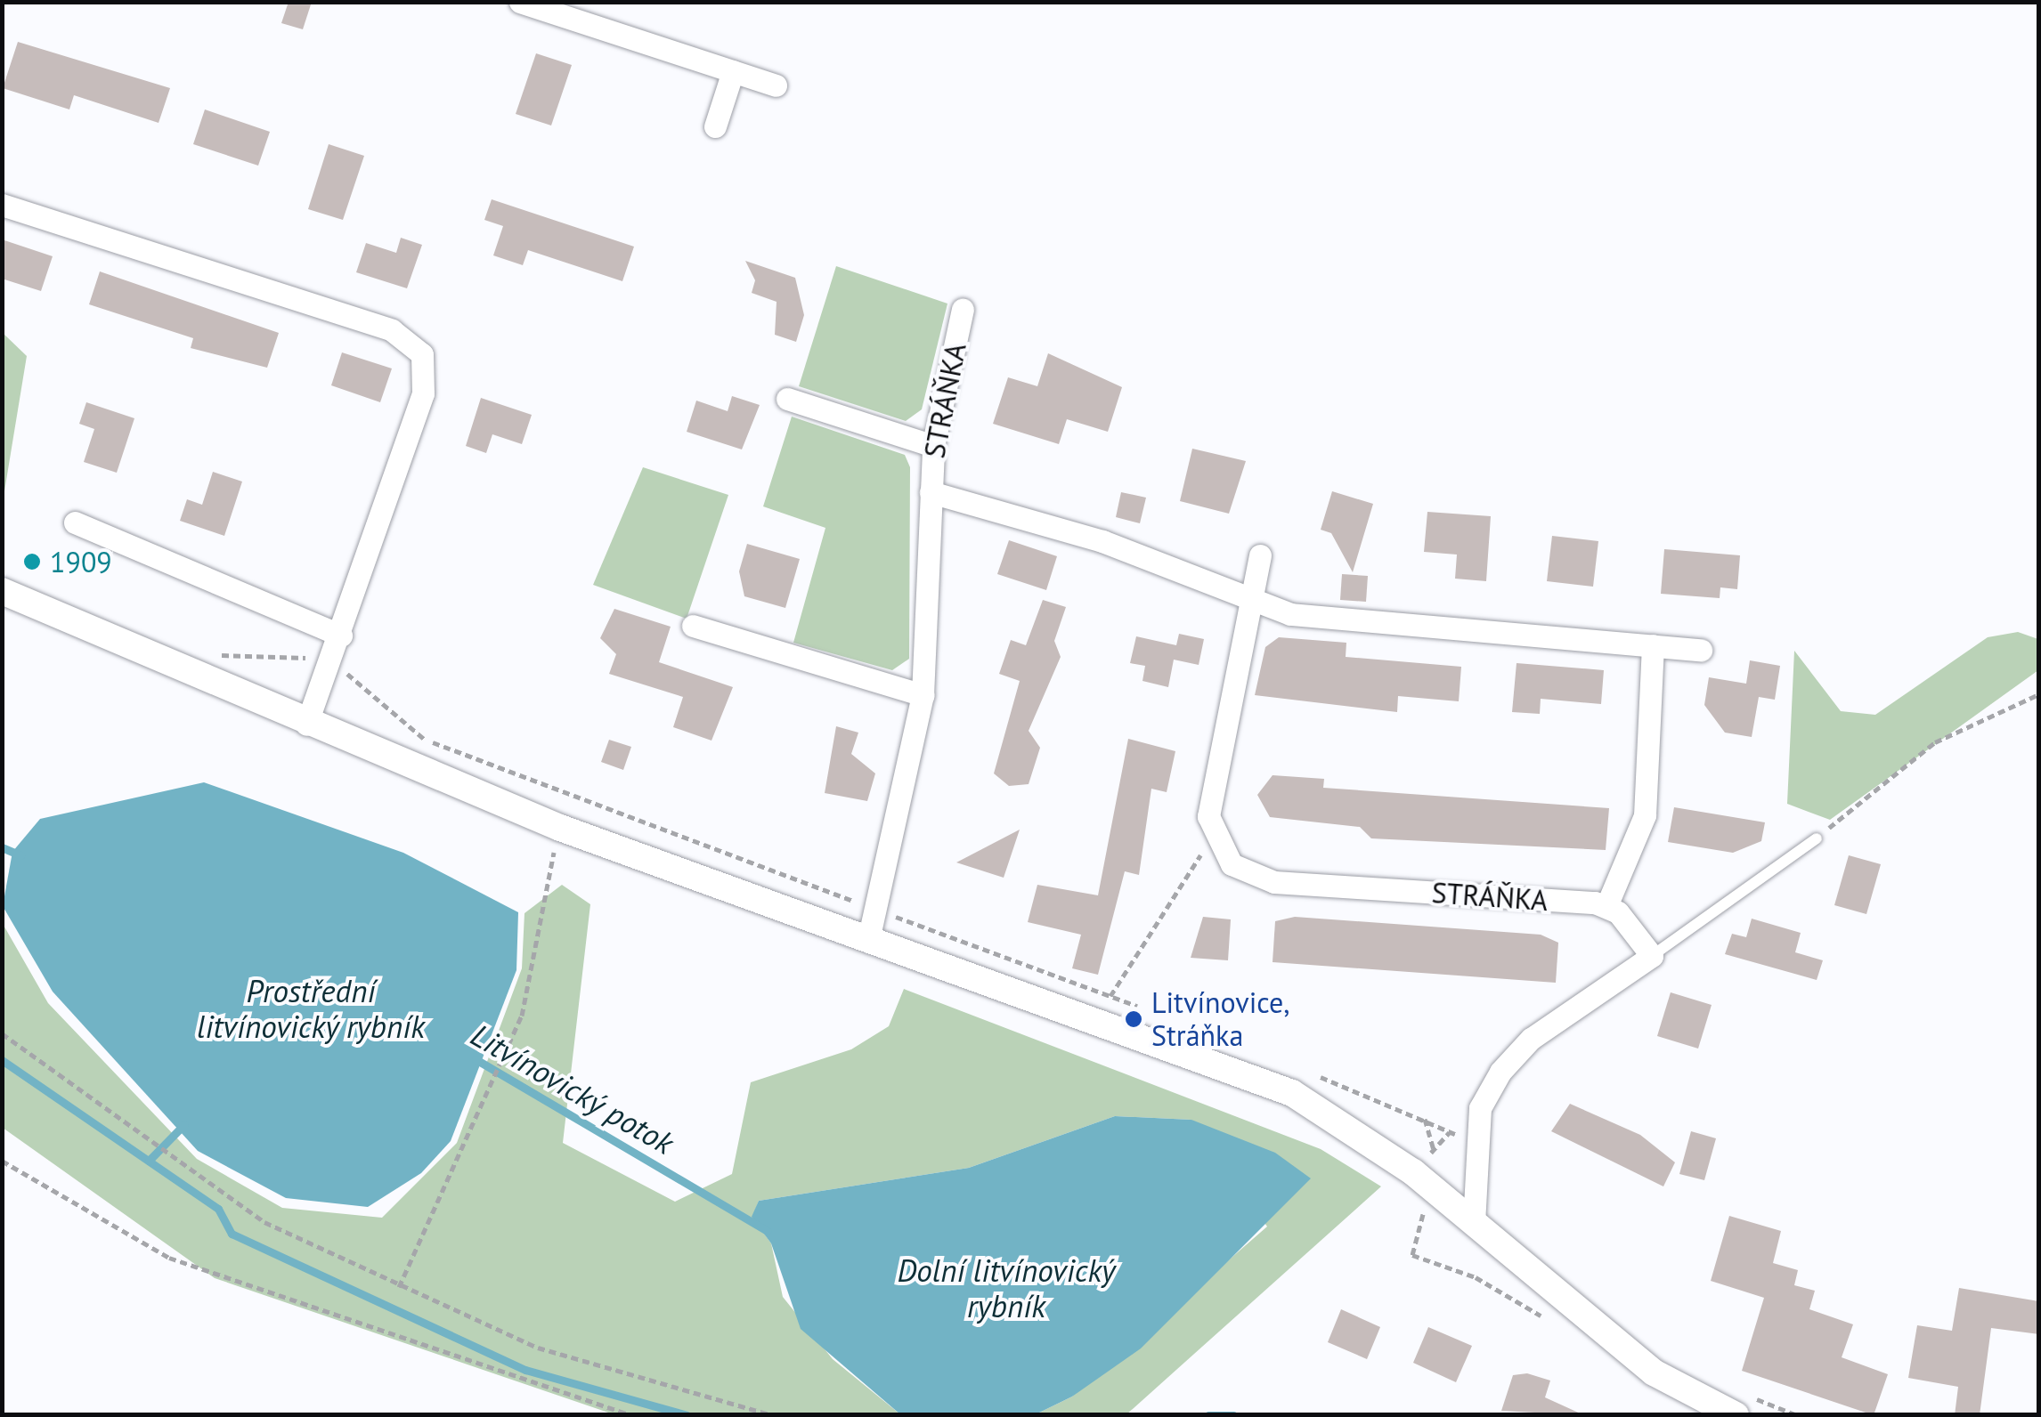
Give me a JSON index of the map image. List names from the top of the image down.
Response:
{
  "streets": {
    "street": ["STRÁŇKA"]
  },
  "water": ["Prostřední litvínovický rybník", "Litvínovický potok", "Dolní litvínovický rybník"],
  "places": ["1909", "Litvínovice, Stráňka"]
}
